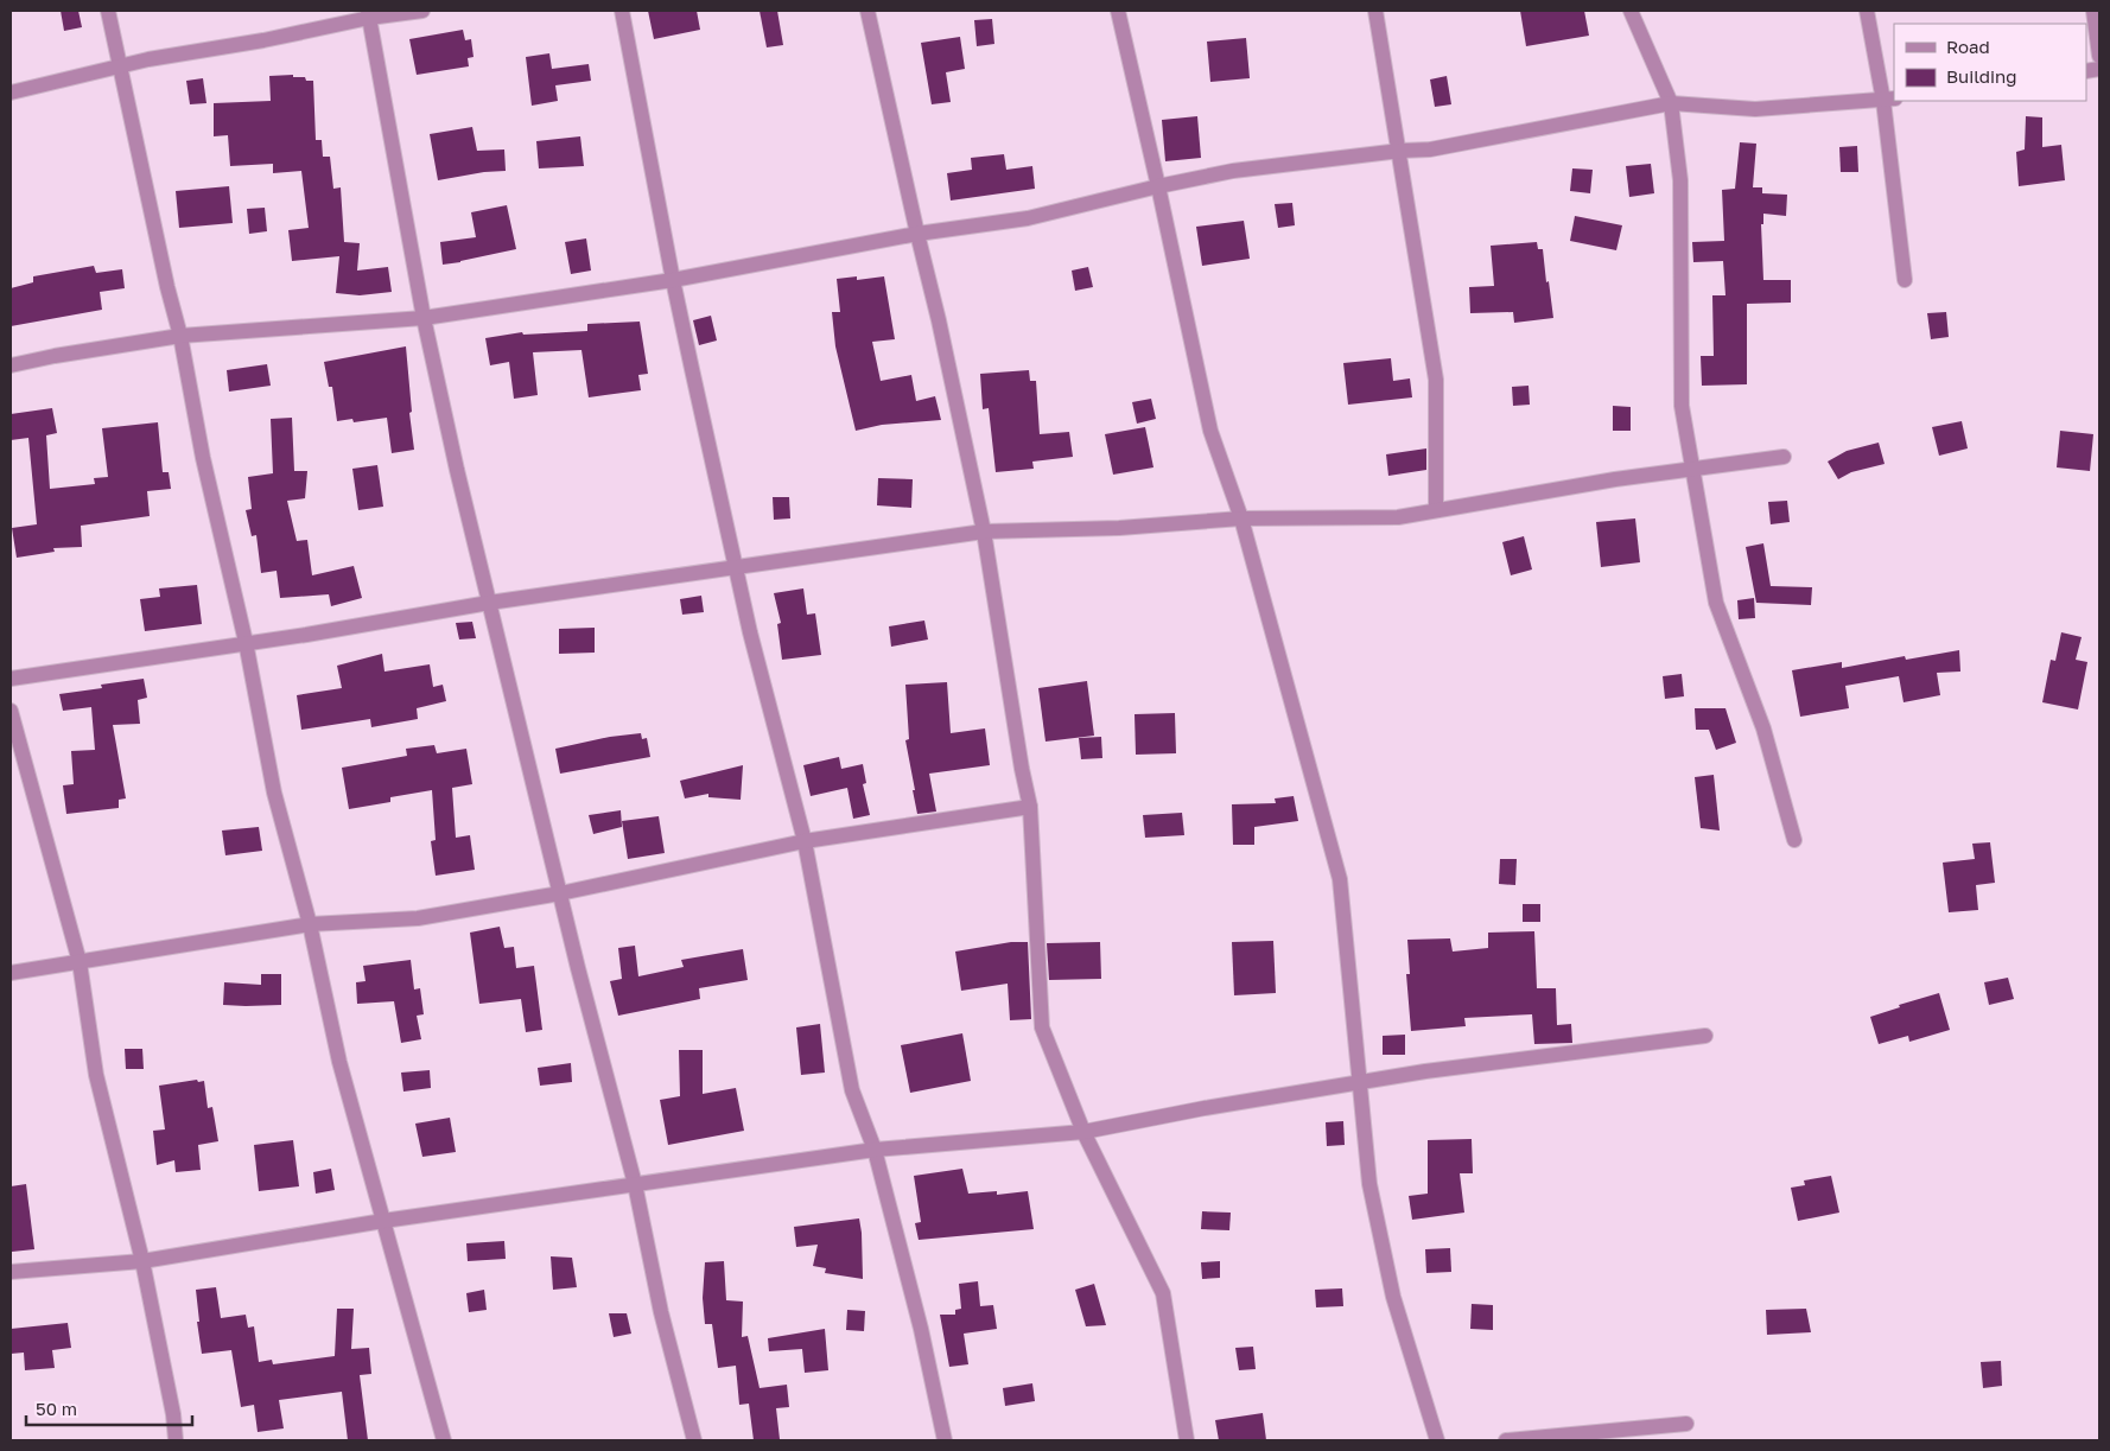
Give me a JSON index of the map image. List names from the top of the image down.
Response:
{
  "legend": ["Road", "Building"],
  "scale_bar": "50 m"
}
